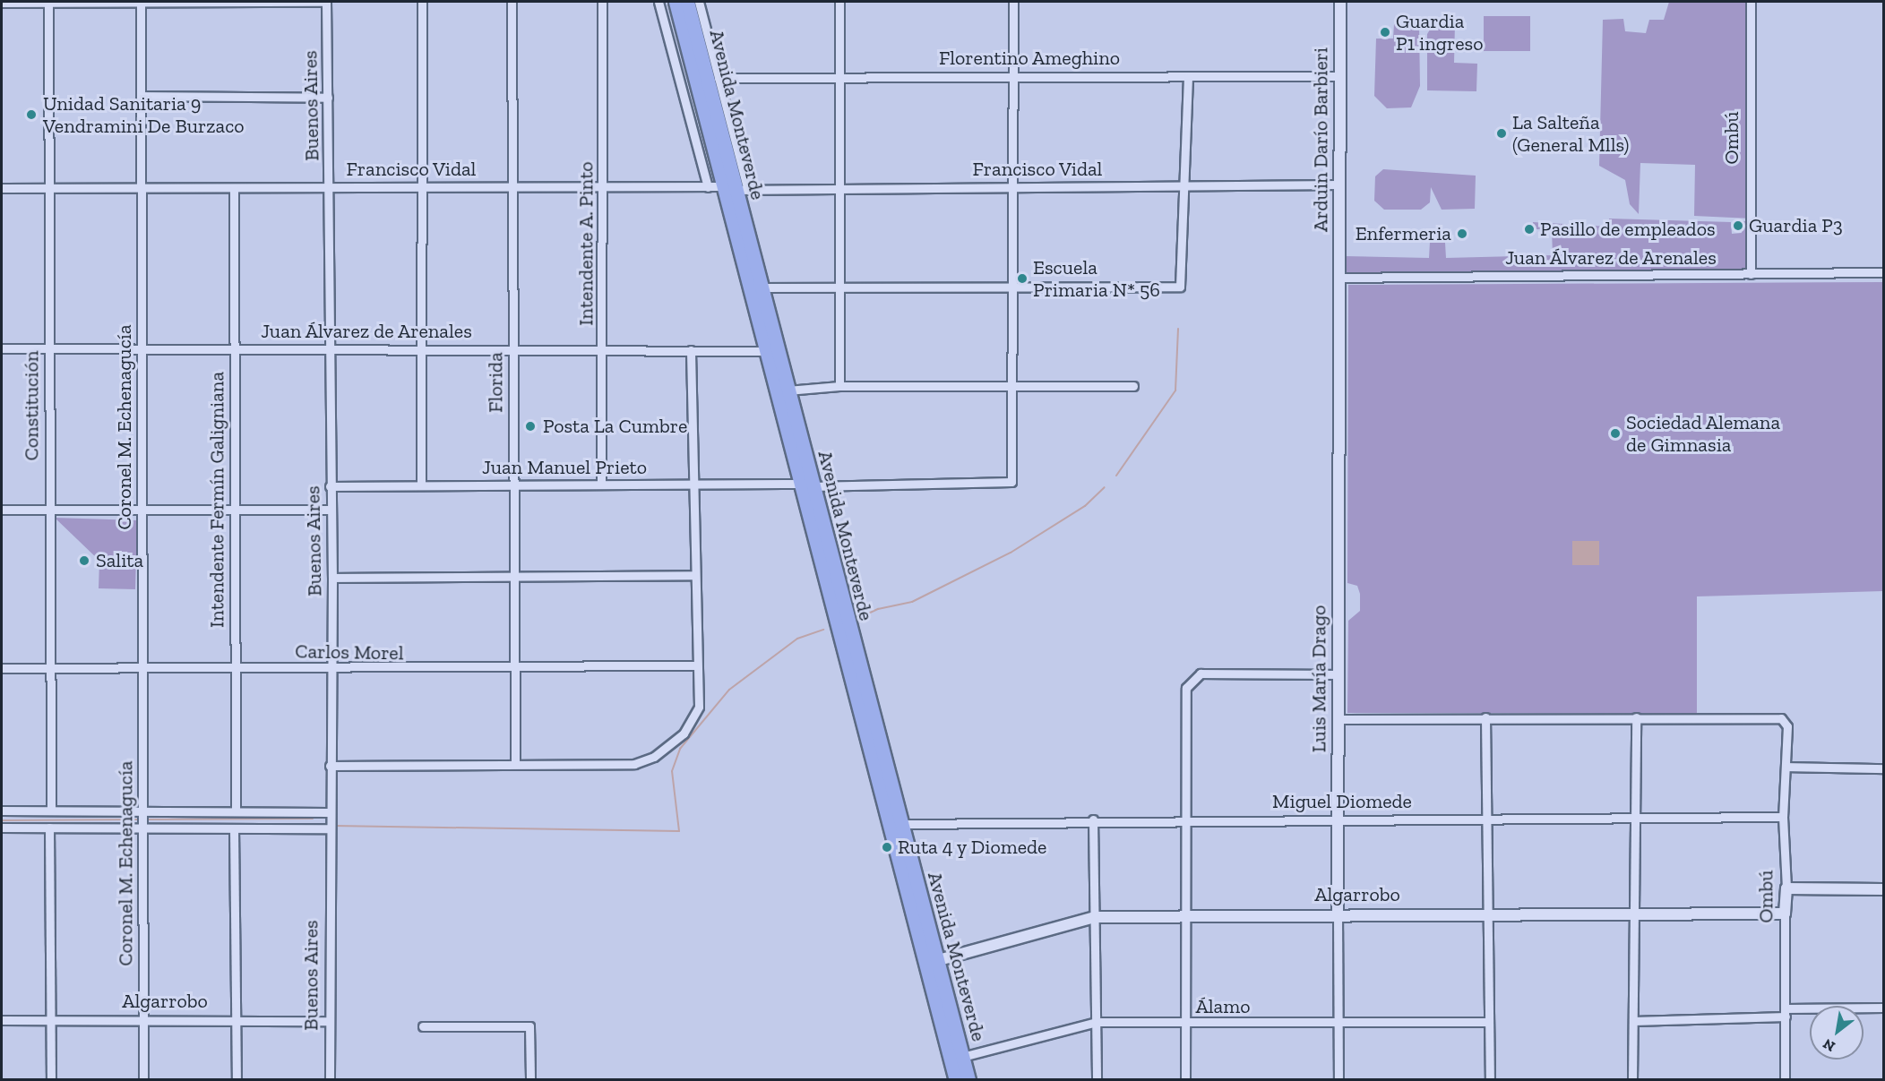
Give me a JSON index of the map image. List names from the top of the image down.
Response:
{
  "streets": {
    "main road": ["Avenida Monteverde"],
    "street": [
      "Florentino Ameghino",
      "Buenos Aires",
      "Ombú",
      "Arduin Darío Barbieri",
      "Francisco Vidal",
      "Intendente A. Pinto",
      "Juan Álvarez de Arenales",
      "Florida",
      "Constitución",
      "Coronel M. Echenagucía",
      "Juan Manuel Prieto",
      "Intendente Fermín Galigniana",
      "Carlos Morel",
      "Luis María Drago",
      "Miguel Diomede",
      "Algarrobo",
      "Álamo"
    ]
  },
  "crossings": [
    ["Florentino Ameghino", "Arduin Darío Barbieri"],
    ["Buenos Aires", "Francisco Vidal"],
    ["Buenos Aires", "Juan Álvarez de Arenales"],
    ["Buenos Aires", "Juan Manuel Prieto"],
    ["Buenos Aires", "Carlos Morel"],
    ["Buenos Aires", "Algarrobo"],
    ["Avenida Monteverde", "Francisco Vidal"],
    ["Avenida Monteverde", "Juan Álvarez de Arenales"],
    ["Avenida Monteverde", "Juan Manuel Prieto"],
    ["Avenida Monteverde", "Miguel Diomede"],
    ["Avenida Monteverde", "Algarrobo"],
    ["Avenida Monteverde", "Álamo"],
    ["Ombú", "Juan Álvarez de Arenales"],
    ["Ombú", "Miguel Diomede"],
    ["Ombú", "Algarrobo"],
    ["Arduin Darío Barbieri", "Francisco Vidal"],
    ["Arduin Darío Barbieri", "Juan Álvarez de Arenales"],
    ["Arduin Darío Barbieri", "Luis María Drago"],
    ["Francisco Vidal", "Intendente A. Pinto"],
    ["Francisco Vidal", "Florida"],
    ["Francisco Vidal", "Constitución"],
    ["Francisco Vidal", "Coronel M. Echenagucía"],
    ["Francisco Vidal", "Intendente Fermín Galigniana"],
    ["Intendente A. Pinto", "Juan Álvarez de Arenales"],
    ["Intendente A. Pinto", "Juan Manuel Prieto"],
    ["Juan Álvarez de Arenales", "Florida"],
    ["Juan Álvarez de Arenales", "Constitución"],
    ["Juan Álvarez de Arenales", "Coronel M. Echenagucía"],
    ["Juan Álvarez de Arenales", "Intendente Fermín Galigniana"],
    ["Juan Álvarez de Arenales", "Luis María Drago"],
    ["Florida", "Juan Manuel Prieto"],
    ["Florida", "Carlos Morel"],
    ["Constitución", "Carlos Morel"],
    ["Coronel M. Echenagucía", "Carlos Morel"],
    ["Coronel M. Echenagucía", "Algarrobo"],
    ["Intendente Fermín Galigniana", "Carlos Morel"],
    ["Luis María Drago", "Miguel Diomede"],
    ["Luis María Drago", "Algarrobo"],
    ["Luis María Drago", "Álamo"]
  ],
  "places": [
    "Guardia P1 ingreso",
    "Unidad Sanitaria 9 Vendramini De Burzaco",
    "La Salteña (General Mlls)",
    "Guardia P3",
    "Pasillo de empleados",
    "Enfermeria",
    "Escuela Primaria N* 56",
    "Posta La Cumbre",
    "Sociedad Alemana de Gimnasia",
    "Salita",
    "Ruta 4 y Diomede"
  ],
  "north": "bottom left"
}
